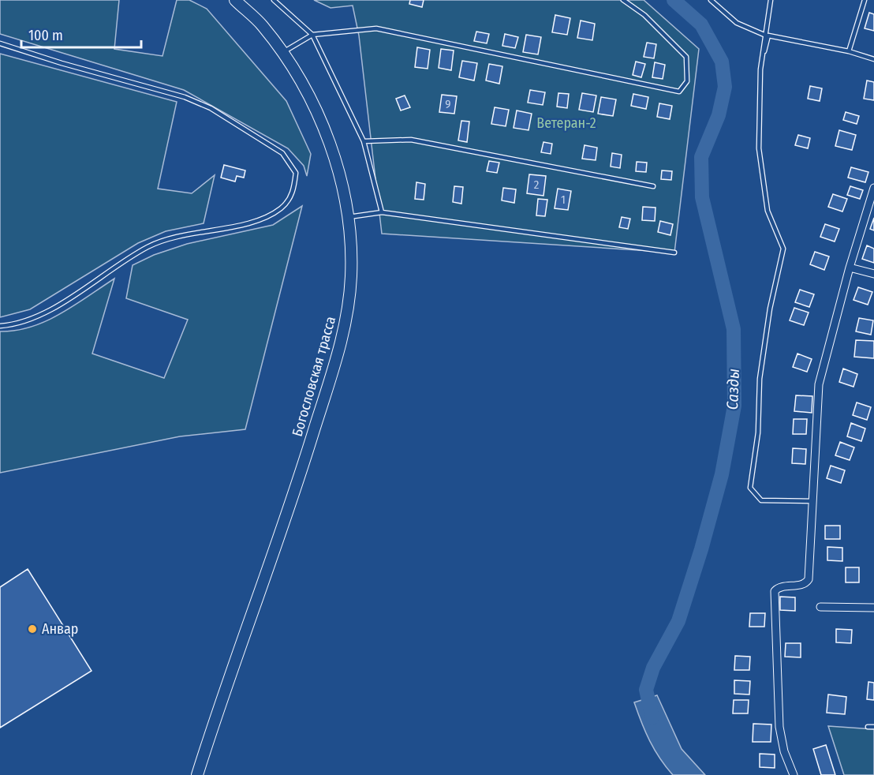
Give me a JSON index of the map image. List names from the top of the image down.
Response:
{
  "streets": {
    "main road": ["Богословская трасса"]
  },
  "water": ["Сазды"],
  "parks": ["Ветеран-2"],
  "places": ["Анвар"],
  "house_numbers": ["9", "2", "1"],
  "scale_bar": "100 m"
}
